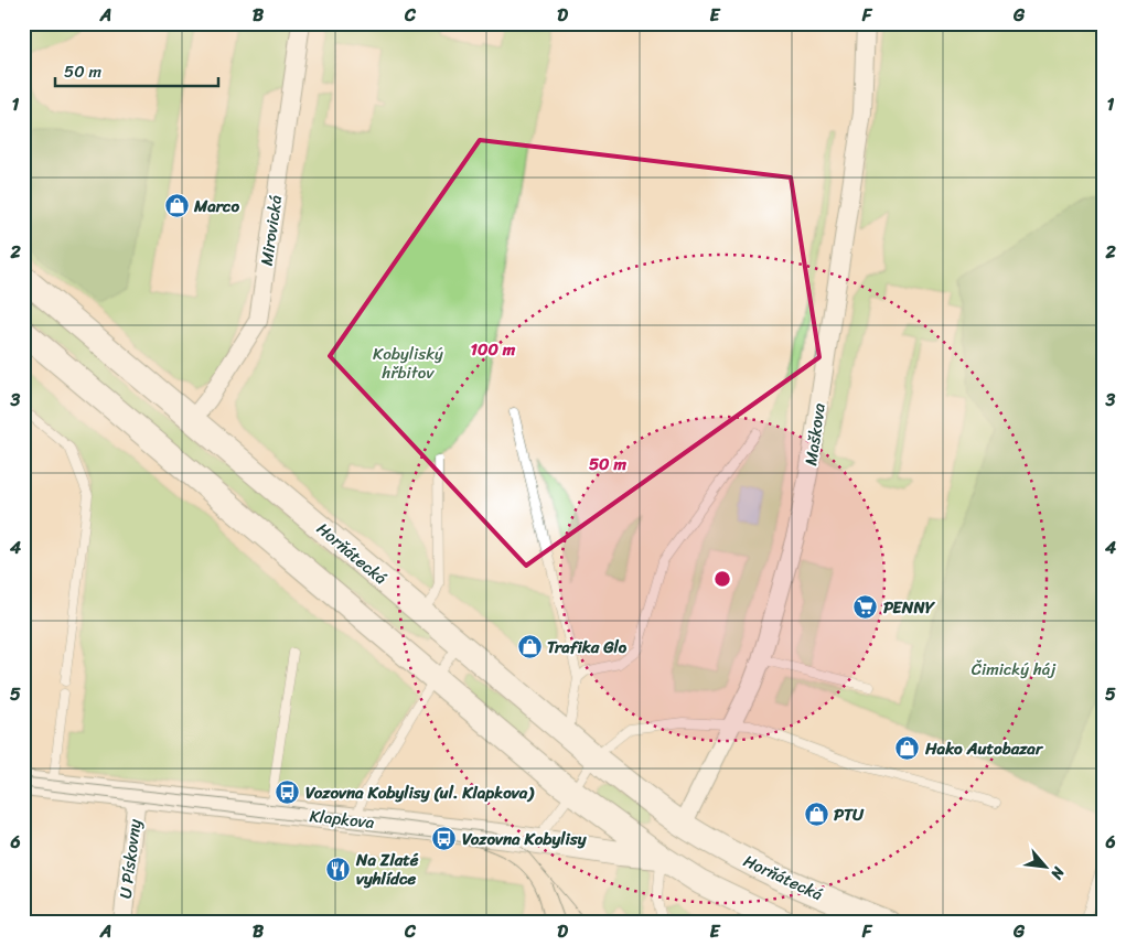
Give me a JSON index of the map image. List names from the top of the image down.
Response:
{
  "streets": {
    "main road": ["Horňátecká", "Klapkova"],
    "street": ["Mirovická", "Maškova", "U Pískovny"]
  },
  "crossings": [
    ["Mirovická", "Horňátecká"],
    ["Maškova", "Horňátecká"],
    ["Klapkova", "U Pískovny"]
  ],
  "parks": ["Kobyliský hřbitov", "Čimický háj"],
  "places": {
    "shop": [
      "Marco",
      "Trafika Glo",
      "Hako Autobazar",
      "PTU"
    ],
    "supermarket": ["PENNY"],
    "bus stop": ["Vozovna Kobylisy (ul. Klapkova)", "Vozovna Kobylisy"],
    "restaurant": ["Na Zlaté vyhlídce"]
  },
  "scale_bar": "50 m",
  "north": "bottom right",
  "grid": {
    "columns": [
      "A",
      "B",
      "C",
      "D",
      "E",
      "F",
      "G"
    ],
    "rows": [
      "1",
      "2",
      "3",
      "4",
      "5",
      "6"
    ]
  },
  "rings": ["100 m", "50 m"]
}
